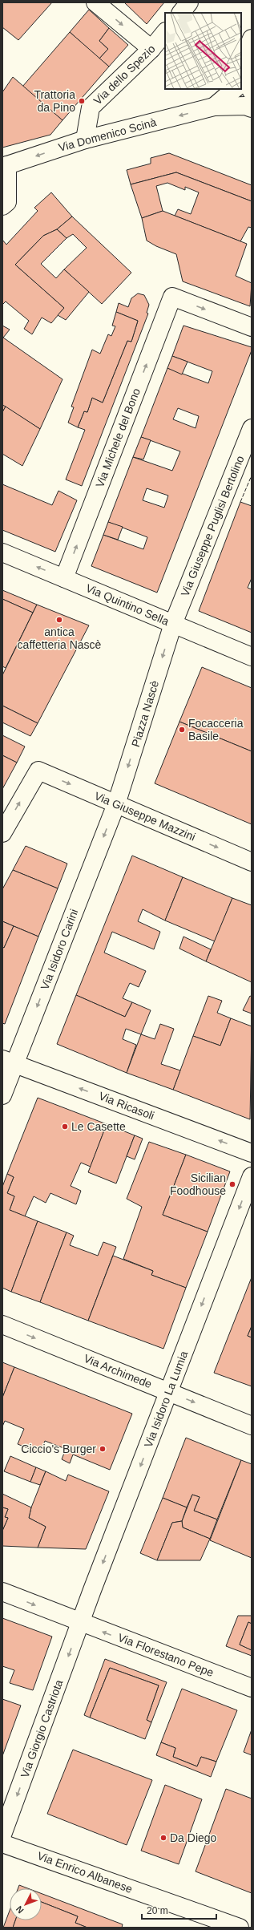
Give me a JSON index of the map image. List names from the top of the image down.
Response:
{
  "streets": {
    "street": [
      "Via dello Spezio",
      "Via Domenico Scinà",
      "Via Michele del Bono",
      "Via Giuseppe Puglisi Bertolino",
      "Via Quintino Sella",
      "Piazza Nascè",
      "Via Giuseppe Mazzini",
      "Via Isidoro Carini",
      "Via Ricasoli",
      "Via Archimede",
      "Via Isidoro La Lumia",
      "Via Florestano Pepe",
      "Via Giorgio Castriota",
      "Via Enrico Albanese"
    ]
  },
  "crossings": [
    ["Via dello Spezio", "Via Domenico Scinà"],
    ["Via Michele del Bono", "Via Quintino Sella"],
    ["Via Giuseppe Puglisi Bertolino", "Via Quintino Sella"],
    ["Via Giuseppe Puglisi Bertolino", "Piazza Nascè"],
    ["Via Quintino Sella", "Piazza Nascè"],
    ["Piazza Nascè", "Via Giuseppe Mazzini"],
    ["Piazza Nascè", "Via Isidoro Carini"],
    ["Via Giuseppe Mazzini", "Via Isidoro Carini"],
    ["Via Isidoro Carini", "Via Ricasoli"],
    ["Via Archimede", "Via Isidoro La Lumia"],
    ["Via Isidoro La Lumia", "Via Florestano Pepe"],
    ["Via Isidoro La Lumia", "Via Giorgio Castriota"],
    ["Via Florestano Pepe", "Via Giorgio Castriota"]
  ],
  "one_way": [
    "Via Domenico Scinà",
    "Via Michele del Bono",
    "Piazza Nascè",
    "Via Giuseppe Mazzini",
    "Via Isidoro Carini",
    "Via Ricasoli",
    "Via Archimede",
    "Via Isidoro La Lumia",
    "Via Giorgio Castriota"
  ],
  "places": [
    "Trattoria da Pino",
    "antica caffetteria Nascè",
    "Focacceria Basile",
    "Le Casette",
    "Sicilian Foodhouse",
    "Ciccio's Burger",
    "Da Diego"
  ],
  "scale_bar": "20 m",
  "north": "bottom left"
}
